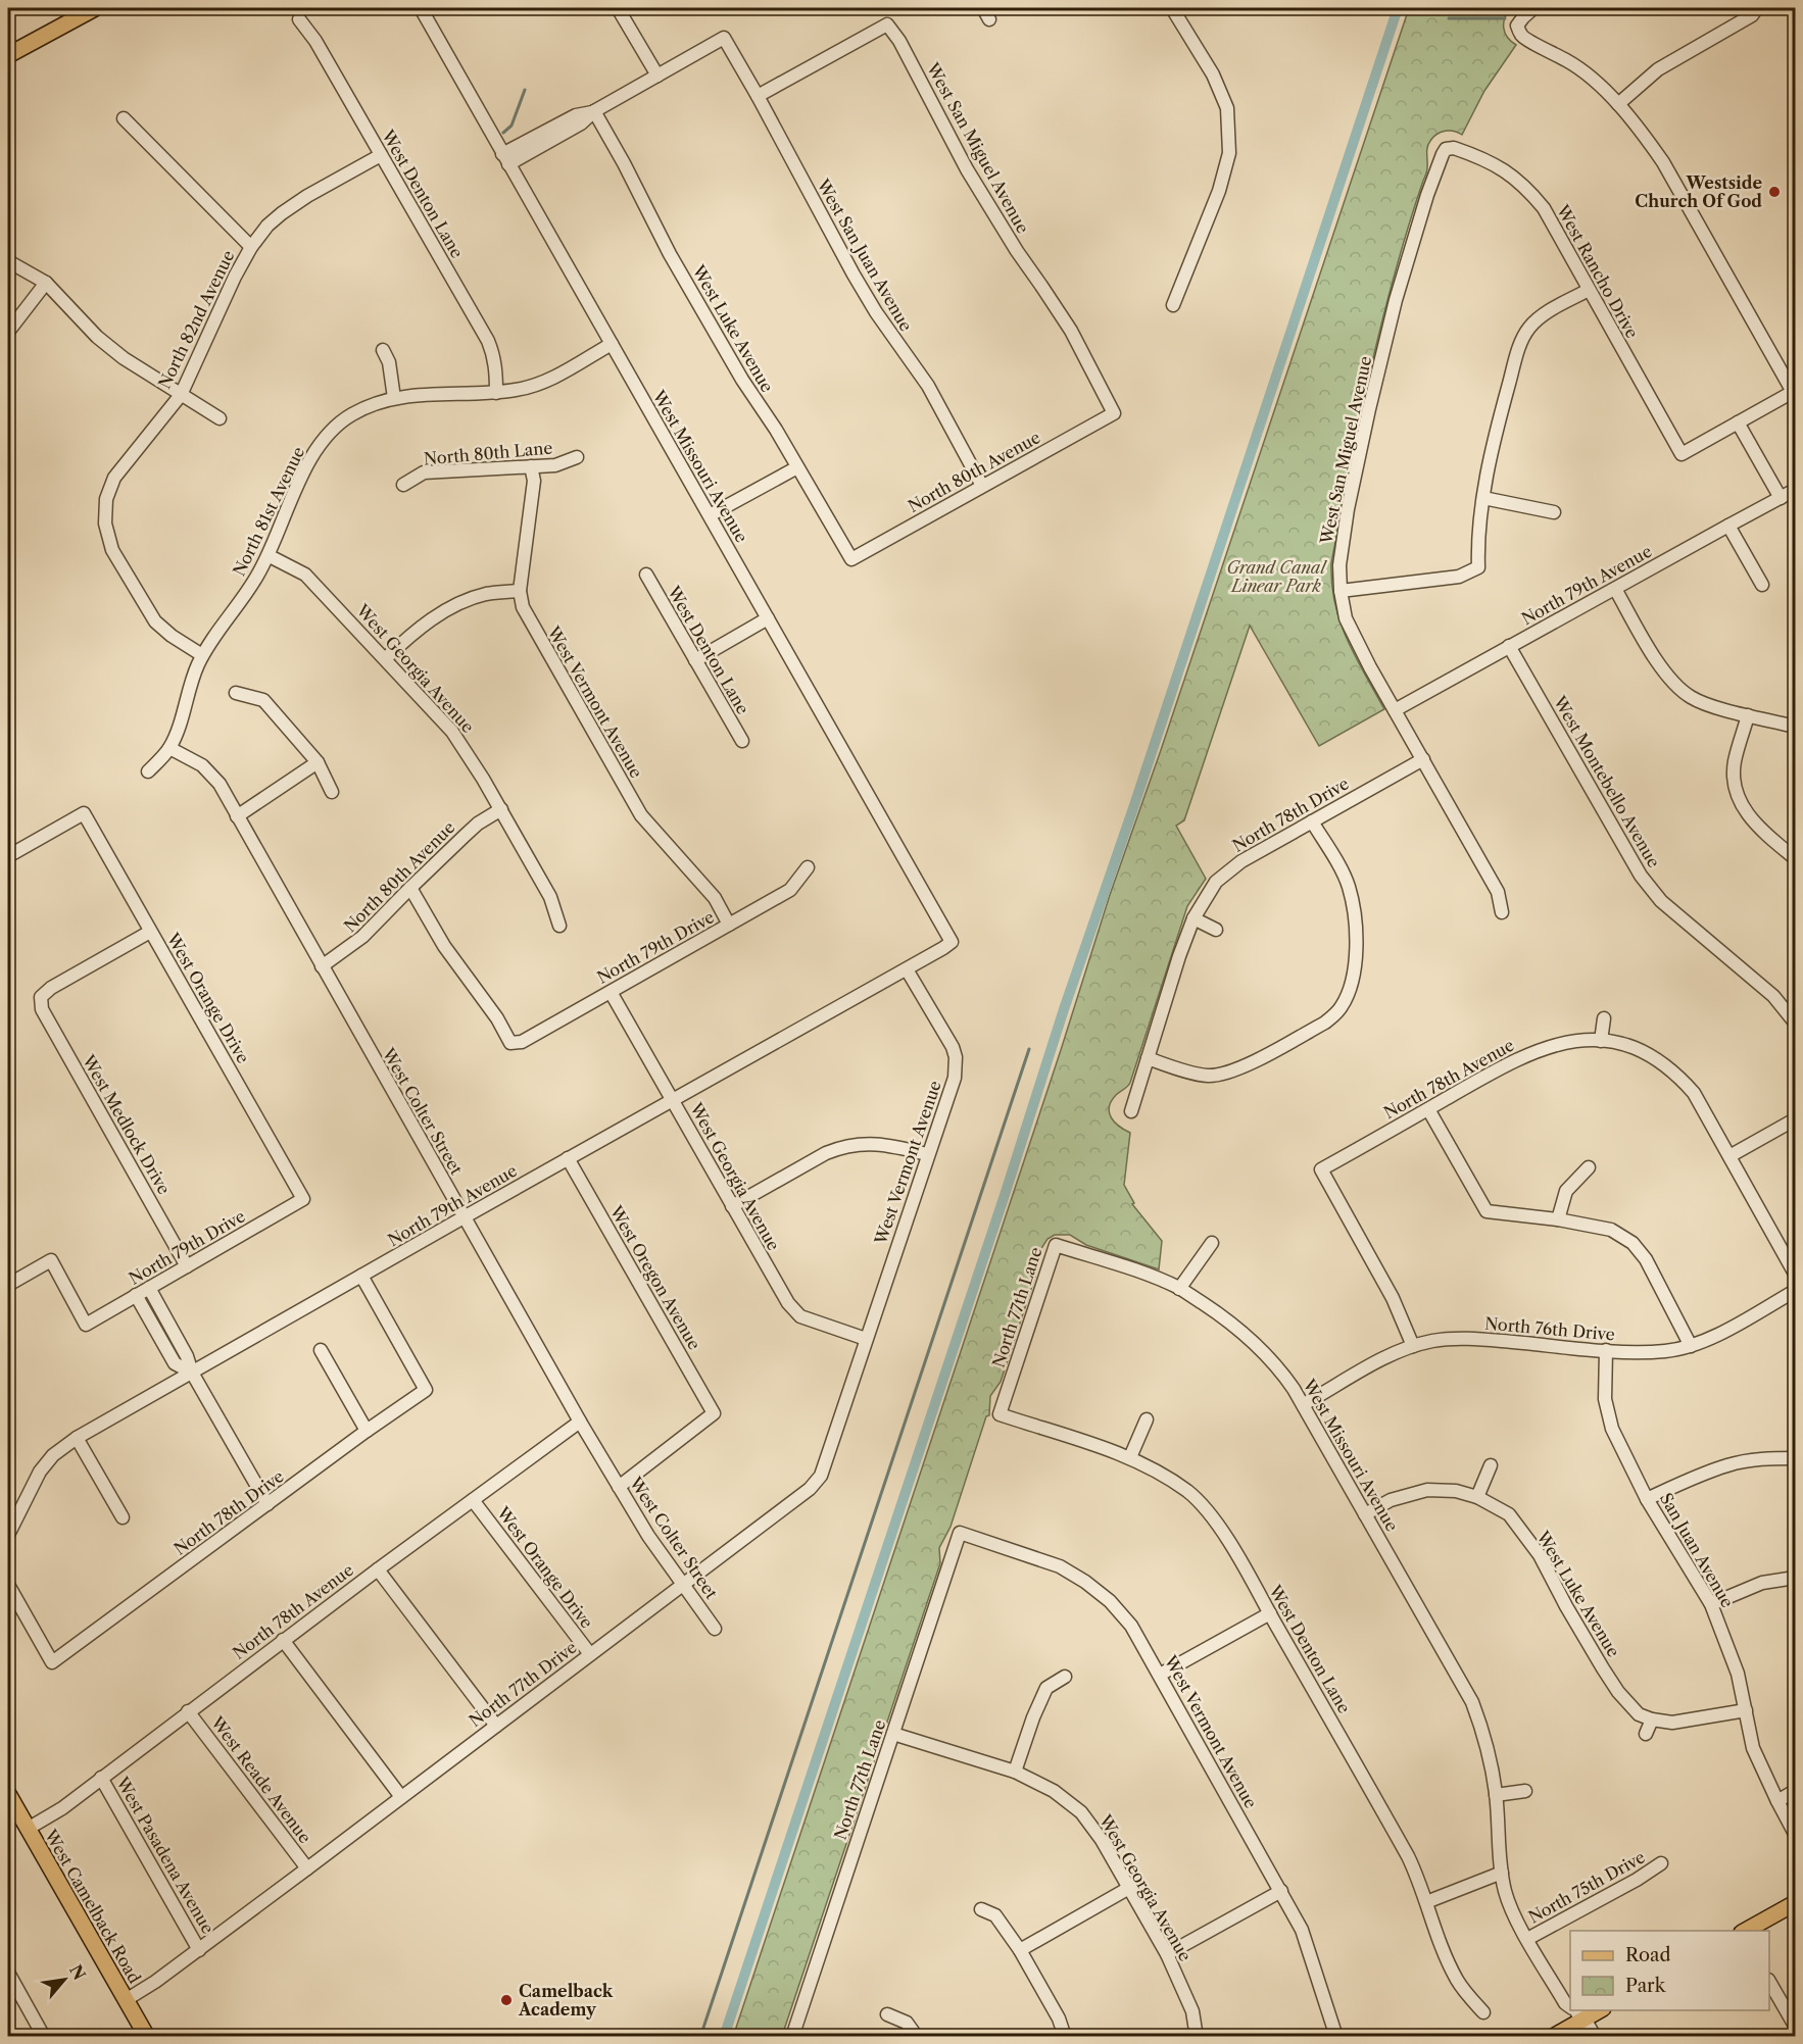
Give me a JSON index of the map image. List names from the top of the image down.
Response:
{
  "streets": {
    "main road": ["West Camelback Road"],
    "street": [
      "West San Miguel Avenue",
      "West Denton Lane",
      "West San Juan Avenue",
      "West Rancho Drive",
      "North 82nd Avenue",
      "West Luke Avenue",
      "North 80th Lane",
      "West Missouri Avenue",
      "North 80th Avenue",
      "North 81st Avenue",
      "North 79th Avenue",
      "West Georgia Avenue",
      "West Vermont Avenue",
      "West Montebello Avenue",
      "North 78th Drive",
      "North 79th Drive",
      "West Orange Drive",
      "North 78th Avenue",
      "West Colter Street",
      "West Medlock Drive",
      "West Oregon Avenue",
      "North 77th Lane",
      "North 76th Drive",
      "San Juan Avenue",
      "North 77th Drive",
      "West Reade Avenue",
      "West Pasadena Avenue",
      "North 75th Drive"
    ]
  },
  "crossings": [
    ["West San Miguel Avenue", "West San Juan Avenue"],
    ["West San Miguel Avenue", "West Rancho Drive"],
    ["West San Miguel Avenue", "North 80th Avenue"],
    ["West San Miguel Avenue", "North 79th Avenue"],
    ["West San Miguel Avenue", "North 78th Drive"],
    ["West Denton Lane", "North 82nd Avenue"],
    ["West Denton Lane", "North 81st Avenue"],
    ["West Denton Lane", "North 77th Lane"],
    ["West San Juan Avenue", "North 80th Avenue"],
    ["North 82nd Avenue", "North 81st Avenue"],
    ["West Luke Avenue", "West Missouri Avenue"],
    ["West Luke Avenue", "North 80th Avenue"],
    ["North 80th Lane", "West Vermont Avenue"],
    ["West Missouri Avenue", "North 81st Avenue"],
    ["West Missouri Avenue", "North 79th Avenue"],
    ["West Missouri Avenue", "North 77th Lane"],
    ["West Missouri Avenue", "North 76th Drive"],
    ["West Missouri Avenue", "North 75th Drive"],
    ["North 80th Avenue", "West Georgia Avenue"],
    ["North 80th Avenue", "North 79th Drive"],
    ["North 80th Avenue", "West Colter Street"],
    ["North 81st Avenue", "West Georgia Avenue"],
    ["North 81st Avenue", "West Colter Street"],
    ["North 79th Avenue", "West Georgia Avenue"],
    ["North 79th Avenue", "West Vermont Avenue"],
    ["North 79th Avenue", "West Montebello Avenue"],
    ["North 79th Avenue", "North 78th Drive"],
    ["North 79th Avenue", "West Colter Street"],
    ["North 79th Avenue", "West Oregon Avenue"],
    ["West Georgia Avenue", "West Vermont Avenue"],
    ["West Georgia Avenue", "North 79th Drive"],
    ["West Georgia Avenue", "North 77th Lane"],
    ["West Georgia Avenue", "North 77th Drive"],
    ["West Vermont Avenue", "North 79th Drive"],
    ["West Vermont Avenue", "North 77th Lane"],
    ["West Vermont Avenue", "North 77th Drive"],
    ["North 79th Drive", "West Orange Drive"],
    ["North 79th Drive", "West Medlock Drive"],
    ["West Orange Drive", "North 78th Avenue"],
    ["West Orange Drive", "West Medlock Drive"],
    ["West Orange Drive", "North 77th Drive"],
    ["North 78th Avenue", "West Colter Street"],
    ["North 78th Avenue", "North 76th Drive"],
    ["North 78th Avenue", "West Reade Avenue"],
    ["North 78th Avenue", "West Pasadena Avenue"],
    ["North 78th Avenue", "West Camelback Road"],
    ["West Colter Street", "West Oregon Avenue"],
    ["West Colter Street", "North 77th Drive"],
    ["North 76th Drive", "San Juan Avenue"],
    ["North 77th Drive", "West Reade Avenue"],
    ["North 77th Drive", "West Pasadena Avenue"],
    ["North 77th Drive", "West Camelback Road"]
  ],
  "parks": ["Grand Canal Linear Park"],
  "places": ["Westside Church Of God", "Camelback Academy"],
  "legend": ["Road", "Park"],
  "north": "top right"
}
